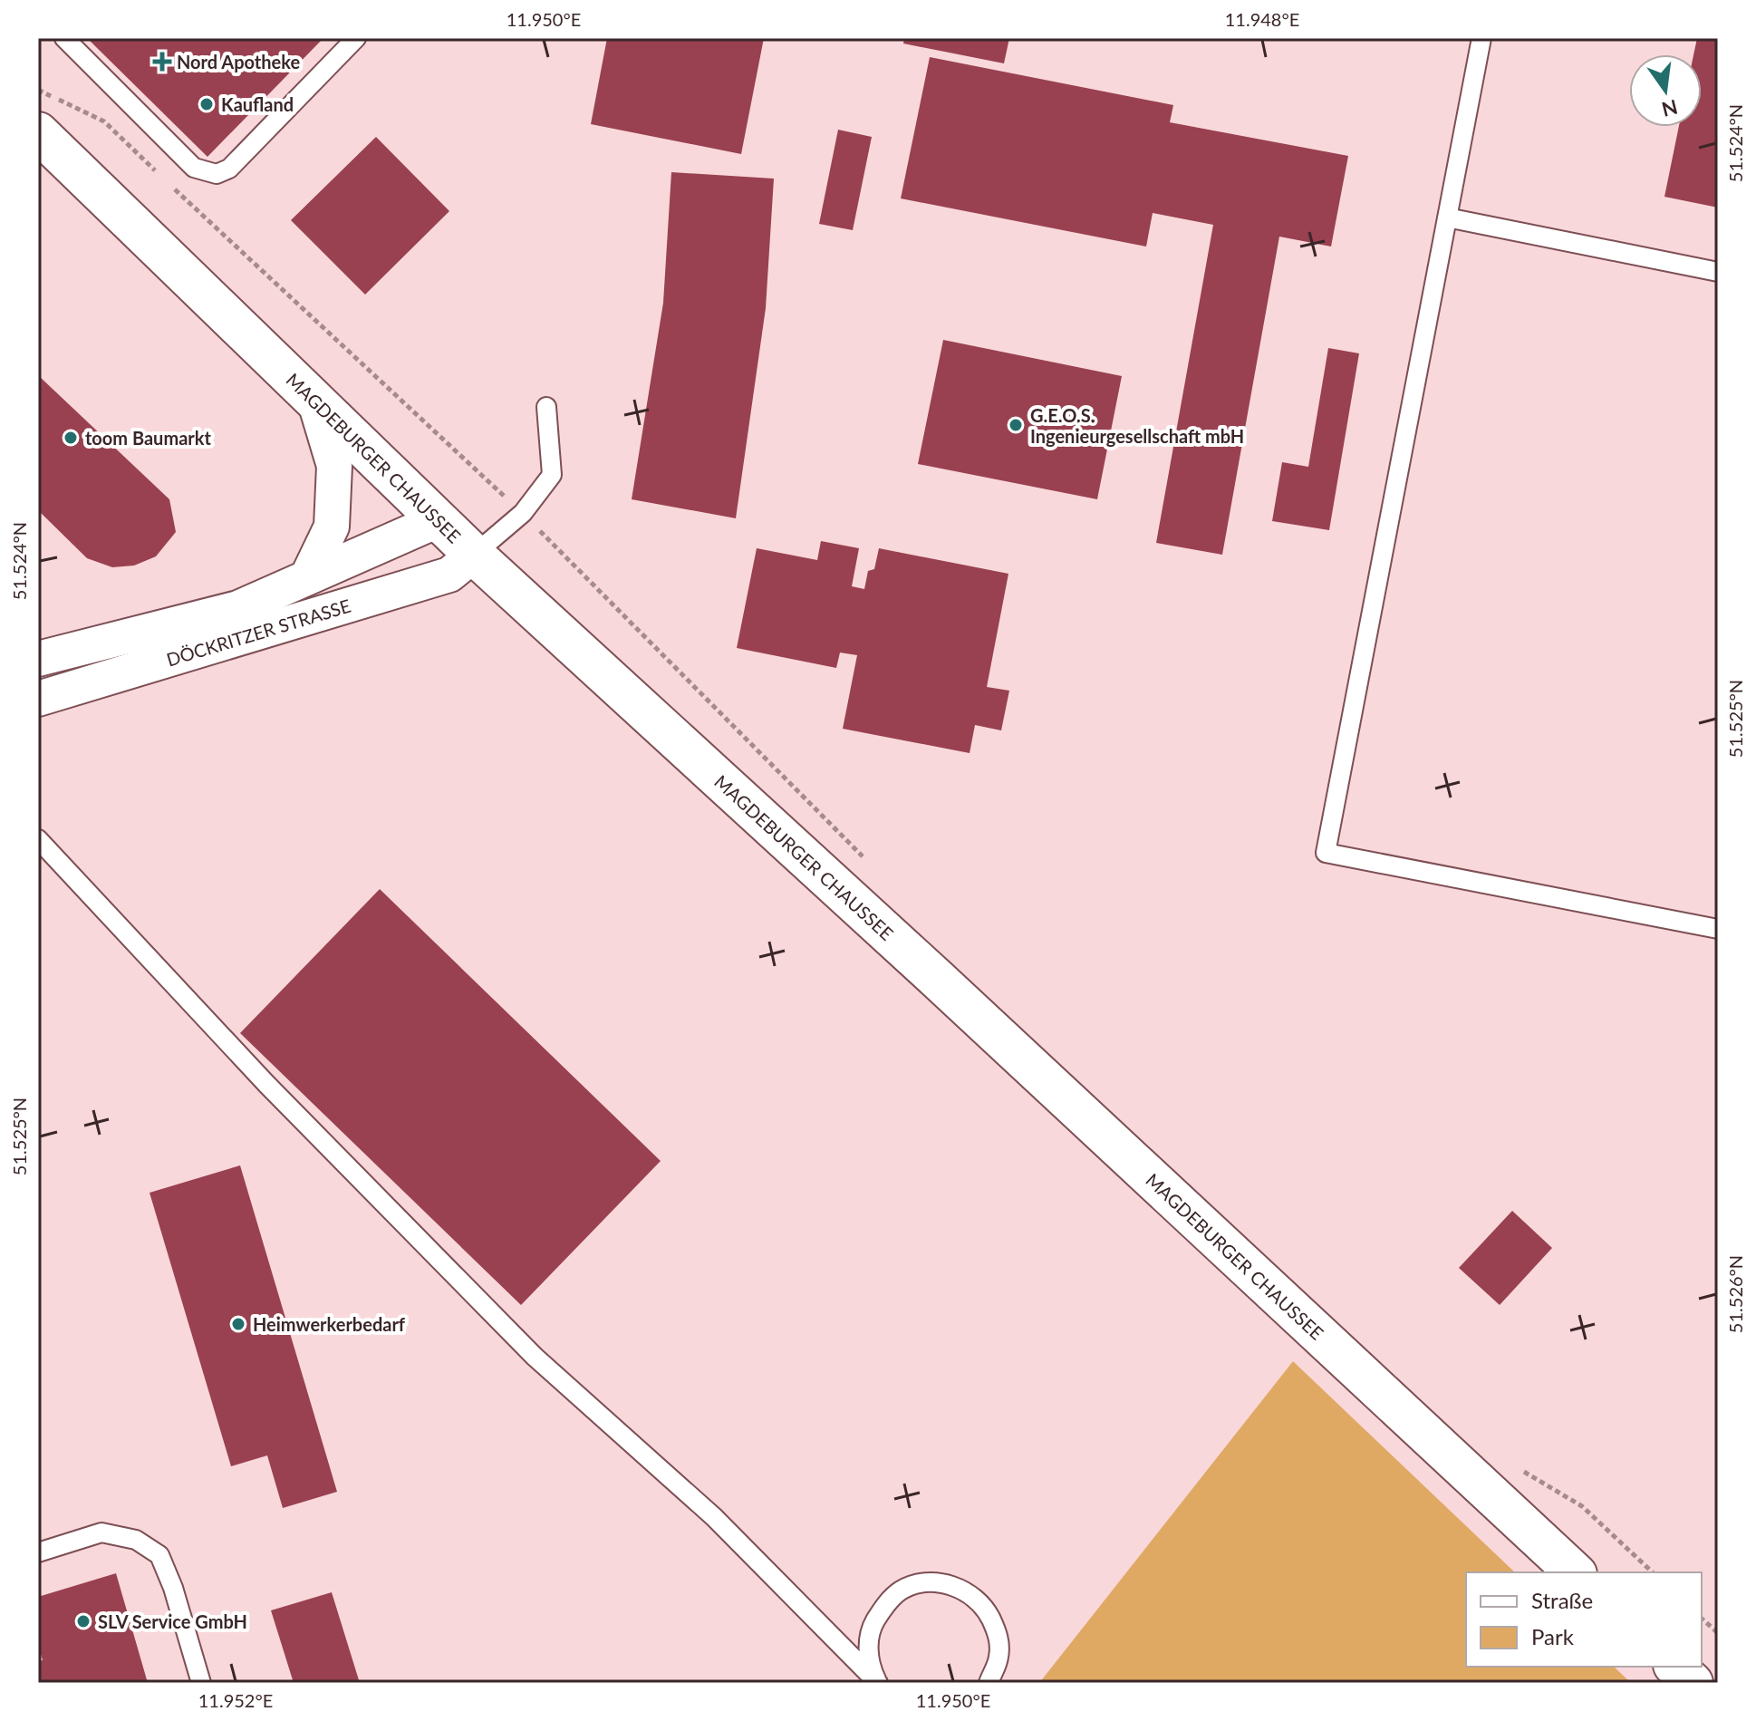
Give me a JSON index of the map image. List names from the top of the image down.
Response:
{
  "streets": {
    "main road": ["MAGDEBURGER CHAUSSEE"],
    "street": ["DÖCKRITZER STRASSE"]
  },
  "crossings": [
    ["MAGDEBURGER CHAUSSEE", "DÖCKRITZER STRASSE"]
  ],
  "places": {
    "health": ["Nord Apotheke"],
    "other": [
      "Kaufland",
      "G.E.O.S. Ingenieurgesellschaft mbH",
      "toom Baumarkt",
      "Heimwerkerbedarf",
      "SLV Service GmbH"
    ]
  },
  "legend": ["Straße", "Park"],
  "north": "bottom",
  "coordinates": [
    "11.950°E",
    "11.948°E",
    "51.524°N",
    "51.525°N",
    "51.526°N",
    "11.952°E"
  ]
}
